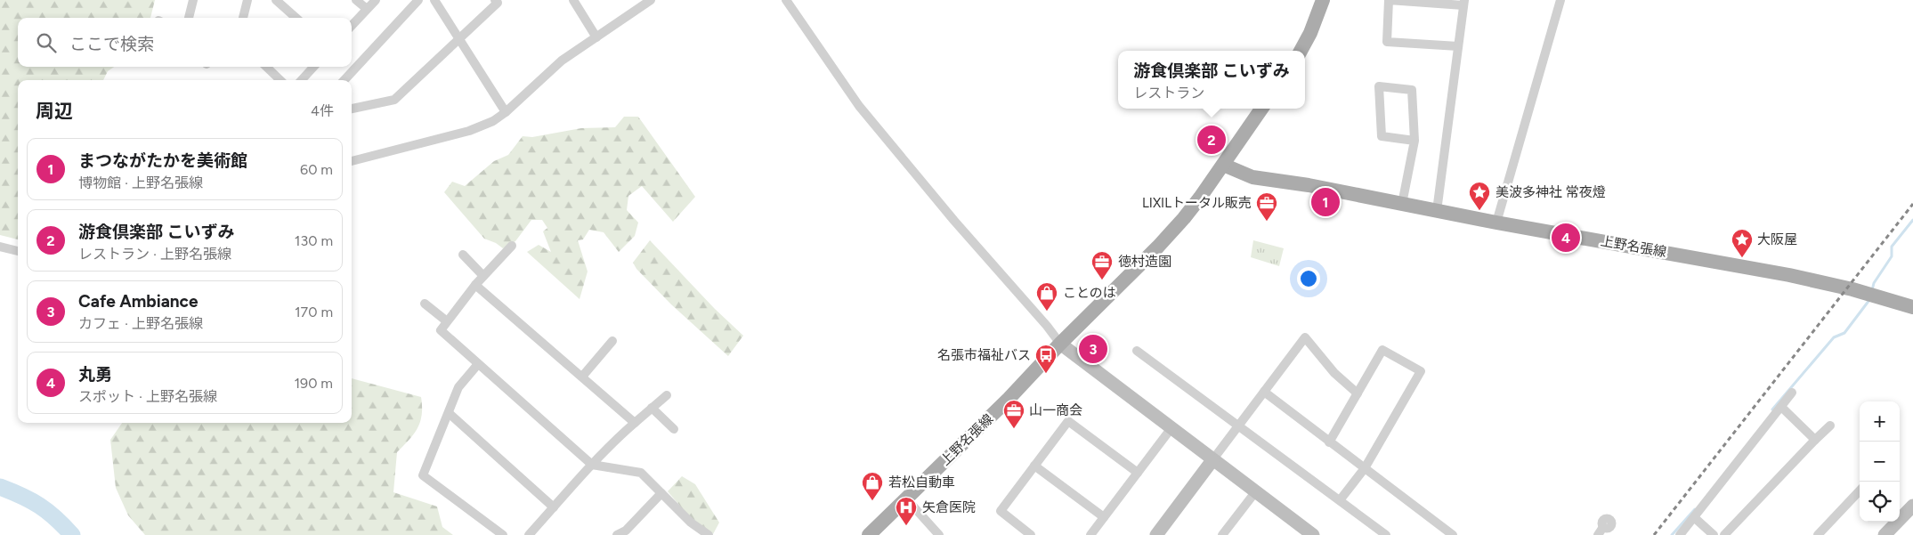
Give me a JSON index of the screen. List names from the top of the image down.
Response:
{
  "streets": {
    "main road": ["上野名張線"]
  },
  "places": {
    "place": ["美波多神社 常夜燈", "大阪屋"],
    "office": ["LIXILトータル販売", "徳村造園", "山一商会"],
    "shop": ["ことのは", "若松自動車"],
    "bus stop": ["名張市福祉バス"],
    "hospital": ["矢倉医院"]
  },
  "page": {
    "search": "ここで検索",
    "popup": ["游食倶楽部 こいずみ", "レストラン"],
    "heading": ["周辺", "4件"],
    "pins": [
      "2",
      "1",
      "4",
      "3"
    ],
    "list": [
      {
        "mark": "1",
        "name": "まつながたかを美術館",
        "note": "博物館 · 上野名張線",
        "value": "60 m"
      },
      {
        "mark": "2",
        "name": "游食倶楽部 こいずみ",
        "note": "レストラン · 上野名張線",
        "value": "130 m"
      },
      {
        "mark": "3",
        "name": "Cafe Ambiance",
        "note": "カフェ · 上野名張線",
        "value": "170 m"
      },
      {
        "mark": "4",
        "name": "丸勇",
        "note": "スポット · 上野名張線",
        "value": "190 m"
      }
    ],
    "map_buttons": ["+", "−"]
  }
}
